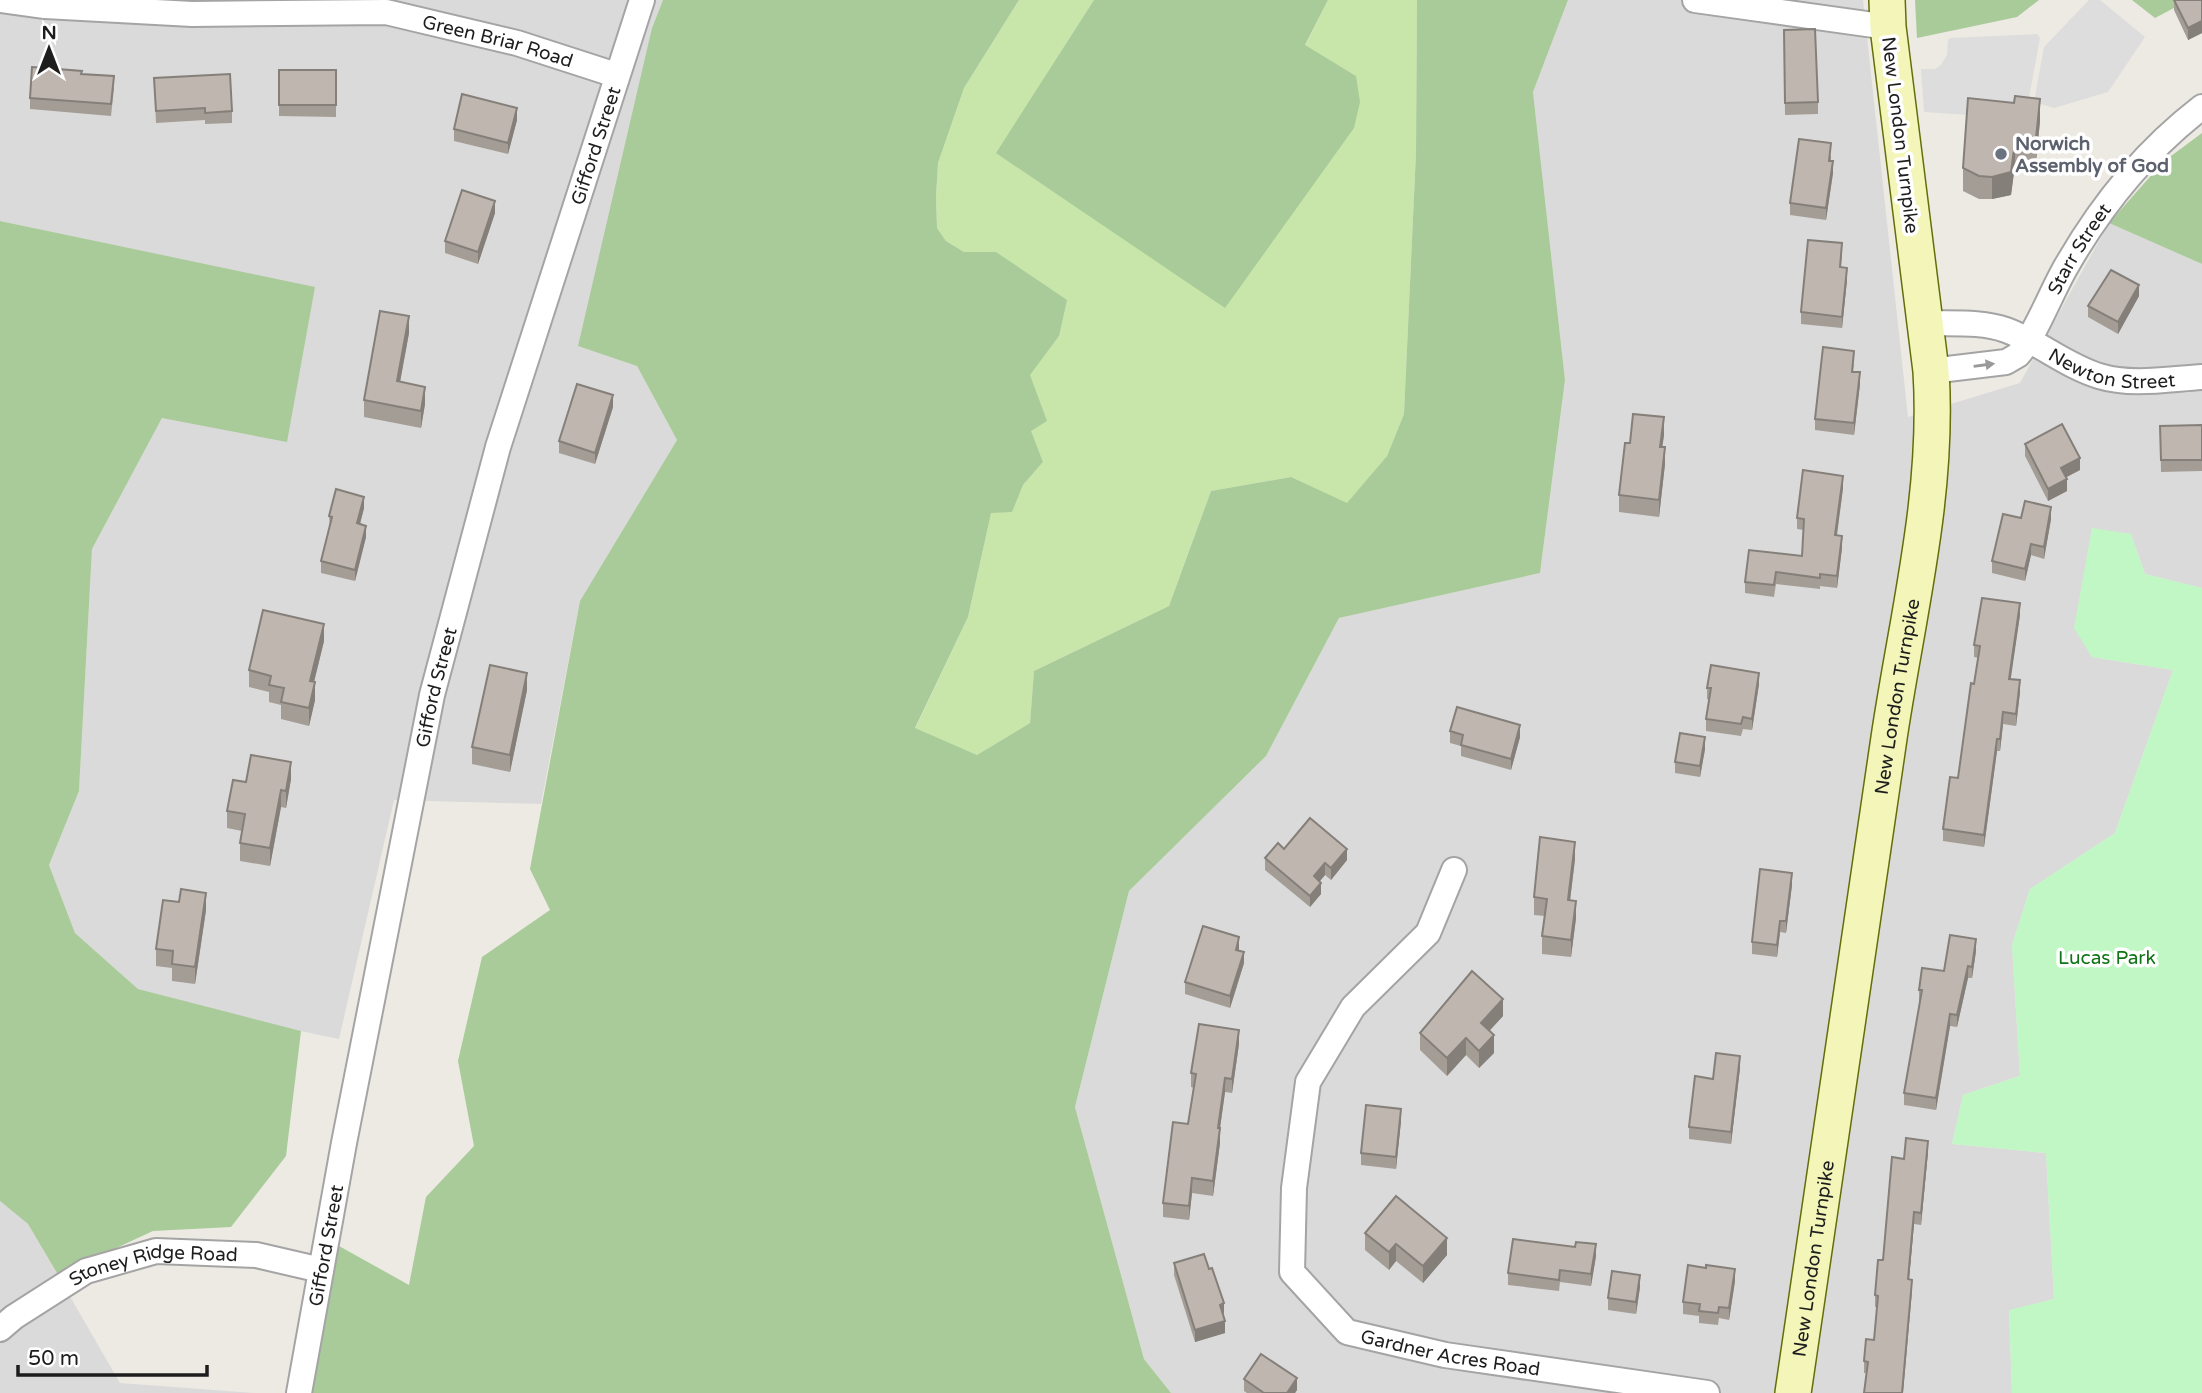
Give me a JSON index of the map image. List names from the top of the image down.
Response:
{
  "streets": {
    "main road": ["New London Turnpike"],
    "street": [
      "Green Briar Road",
      "Gifford Street",
      "Starr Street",
      "Newton Street",
      "Stoney Ridge Road",
      "Gardner Acres Road"
    ]
  },
  "crossings": [
    ["Green Briar Road", "Gifford Street"],
    ["New London Turnpike", "Starr Street"],
    ["Gifford Street", "Stoney Ridge Road"],
    ["Starr Street", "Newton Street"]
  ],
  "parks": ["Lucas Park"],
  "places": ["Norwich Assembly of God"],
  "scale_bar": "50 m",
  "north": "top"
}
